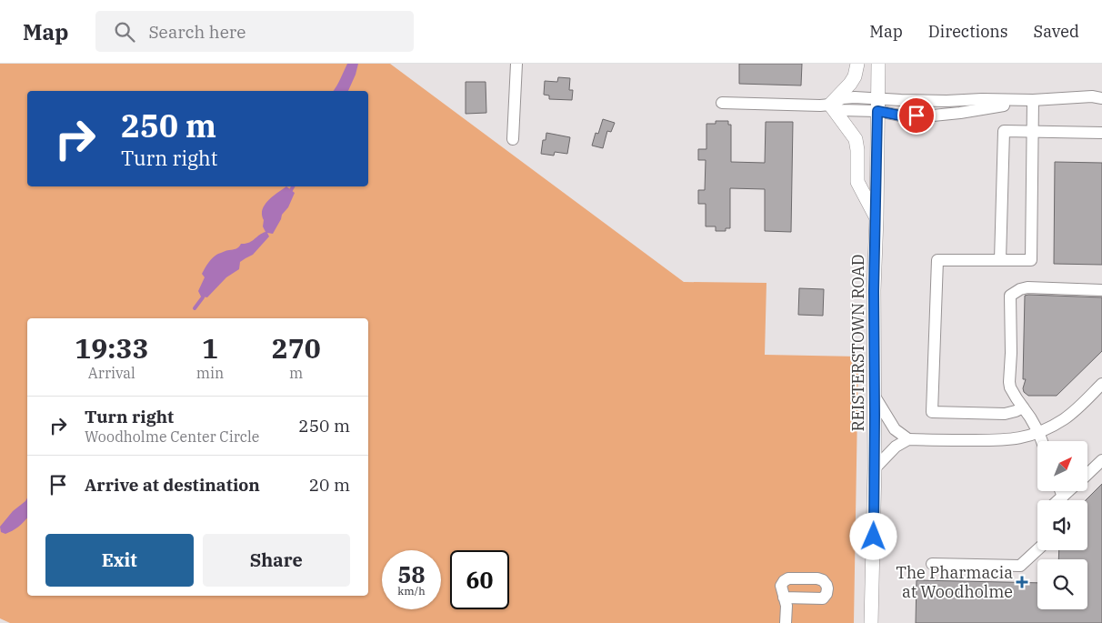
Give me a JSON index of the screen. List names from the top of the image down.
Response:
{
  "streets": {
    "main road": ["REISTERSTOWN ROAD"]
  },
  "places": {
    "health": ["The Pharmacia at Woodholme"]
  },
  "north": "top right",
  "page": {
    "header": "Map",
    "search": "Search here",
    "nav": ["Map", "Directions", "Saved"],
    "turn": ["250 m", "Turn right"],
    "eta": [
      "19:33",
      "Arrival",
      "1",
      "min",
      "270",
      "m"
    ],
    "list": [
      {
        "name": "Turn right",
        "note": "Woodholme Center Circle",
        "value": "250 m"
      },
      {
        "name": "Arrive at destination",
        "value": "20 m"
      }
    ],
    "buttons": ["Exit", "Share"],
    "speed": "58 km/h",
    "limit": "60"
  }
}
